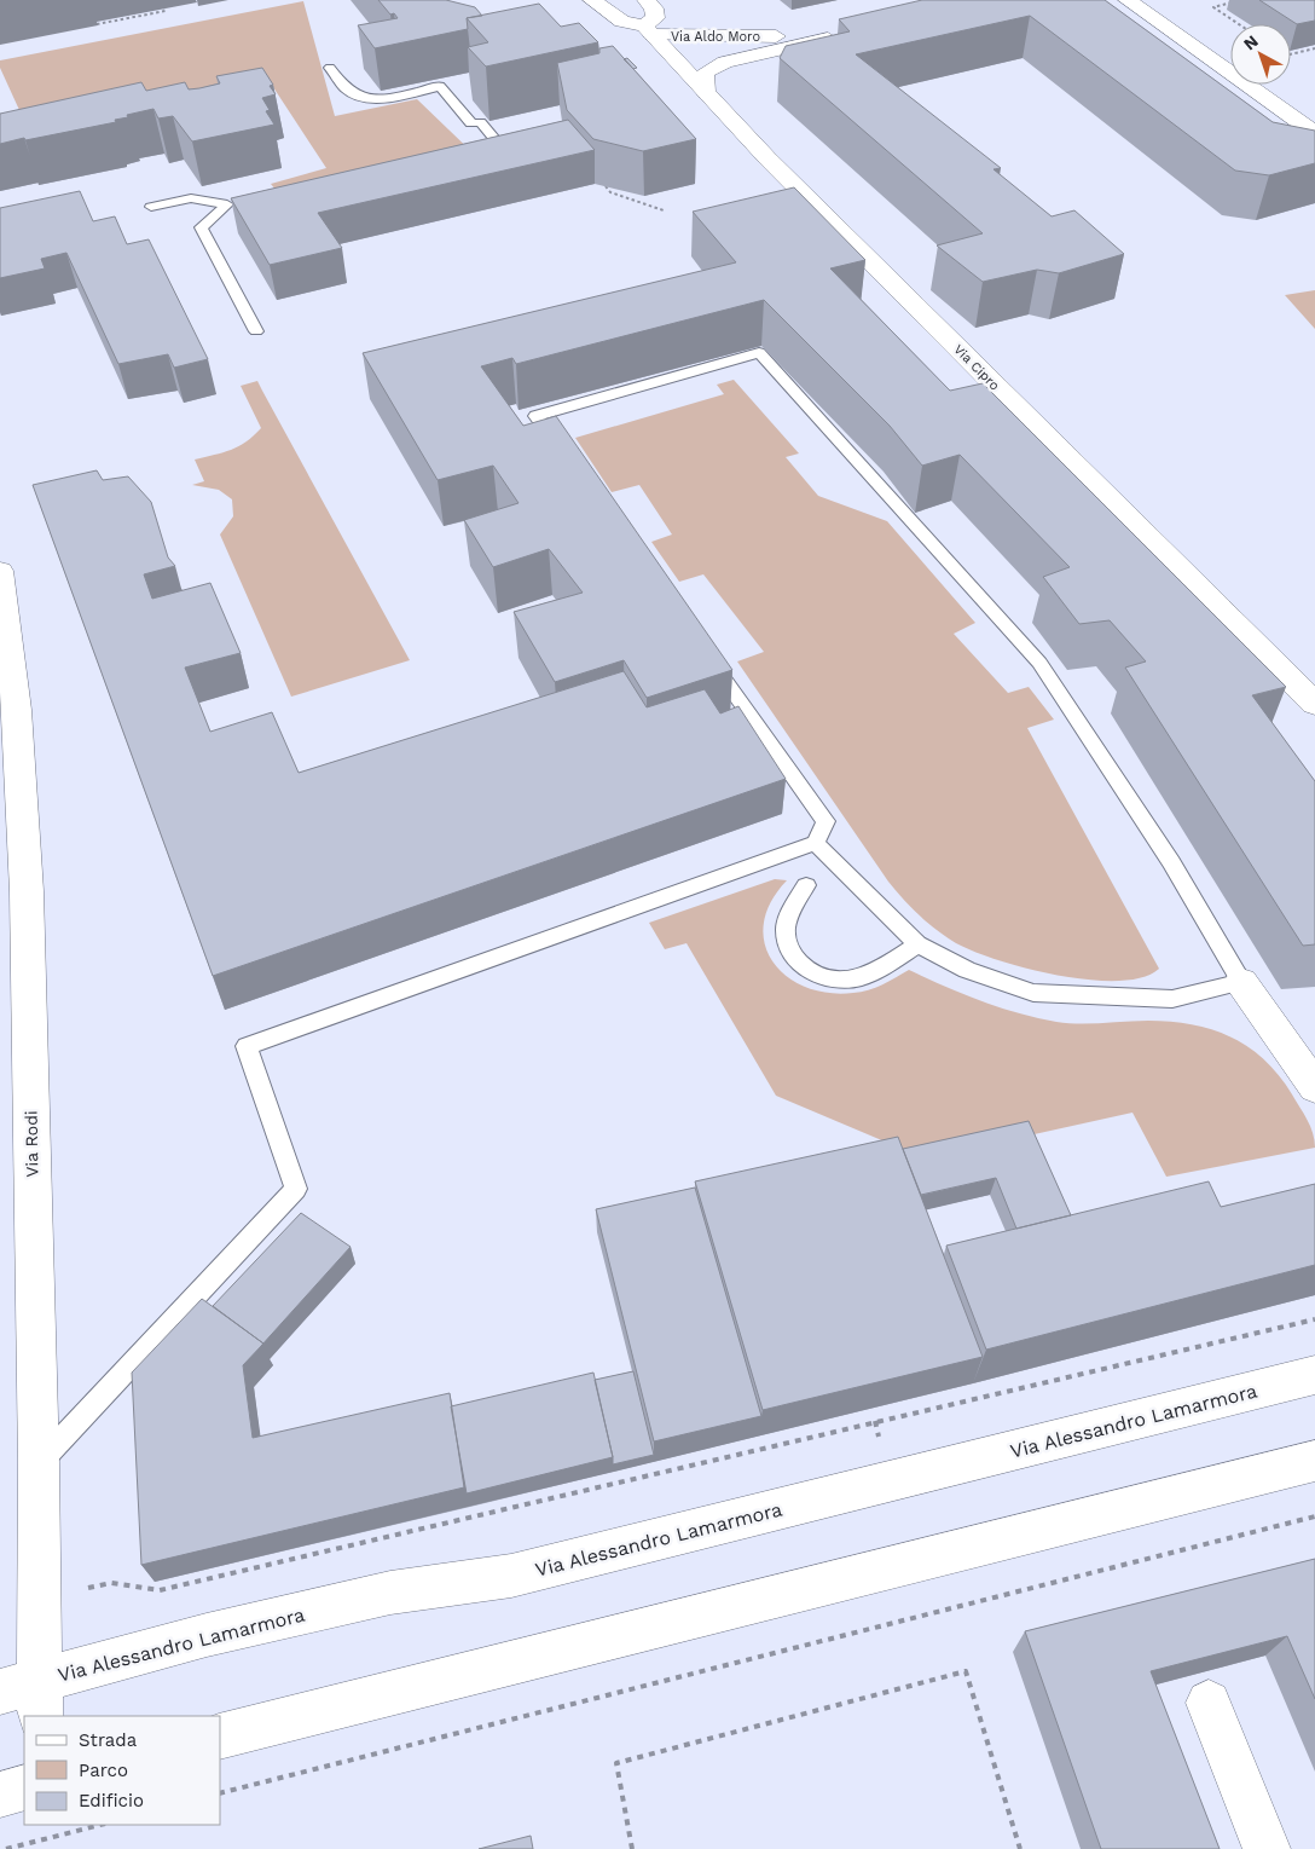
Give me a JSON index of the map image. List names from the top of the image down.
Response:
{
  "streets": {
    "street": [
      "Via Aldo Moro",
      "Via Cipro",
      "Via Rodi",
      "Via Alessandro Lamarmora"
    ]
  },
  "crossings": [
    ["Via Aldo Moro", "Via Cipro"],
    ["Via Rodi", "Via Alessandro Lamarmora"]
  ],
  "legend": ["Strada", "Parco", "Edificio"],
  "north": "top left"
}
